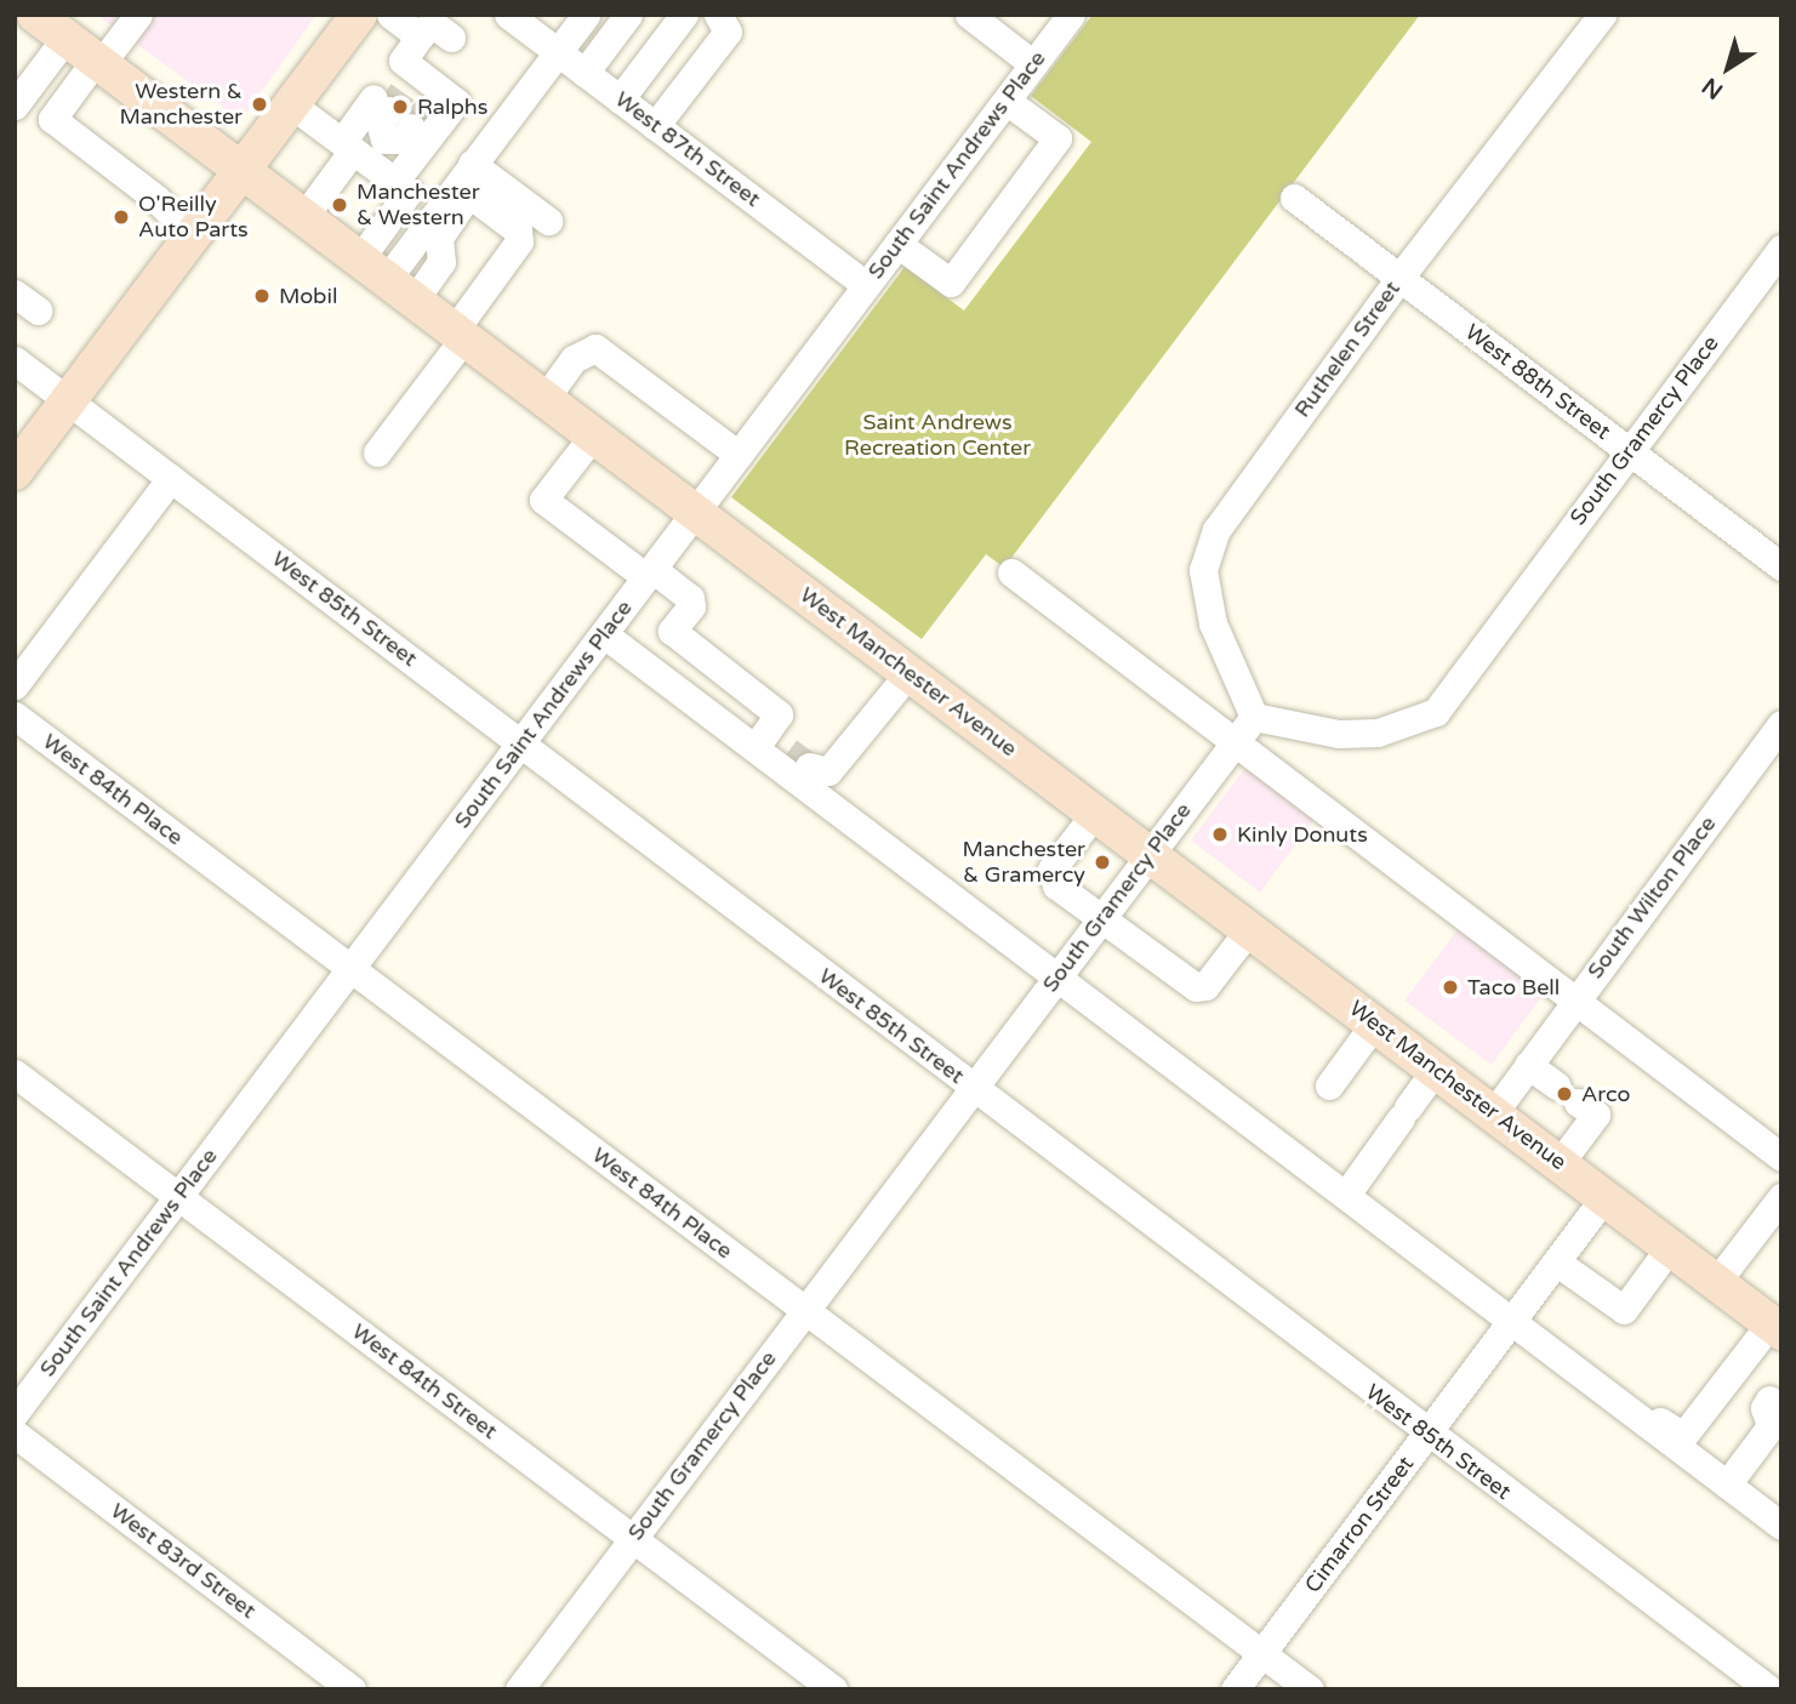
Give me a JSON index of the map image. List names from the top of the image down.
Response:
{
  "streets": {
    "main road": ["West Manchester Avenue"],
    "street": [
      "West 87th Street",
      "South Saint Andrews Place",
      "Ruthelen Street",
      "West 88th Street",
      "South Gramercy Place",
      "West 85th Street",
      "West 84th Place",
      "South Wilton Place",
      "West 84th Street",
      "Cimarron Street",
      "West 83rd Street"
    ]
  },
  "crossings": [
    ["West 87th Street", "South Saint Andrews Place"],
    ["South Saint Andrews Place", "West 85th Street"],
    ["South Saint Andrews Place", "West Manchester Avenue"],
    ["South Saint Andrews Place", "West 84th Place"],
    ["South Saint Andrews Place", "West 84th Street"],
    ["Ruthelen Street", "West 88th Street"],
    ["Ruthelen Street", "South Gramercy Place"],
    ["West 88th Street", "South Gramercy Place"],
    ["South Gramercy Place", "West 85th Street"],
    ["South Gramercy Place", "West Manchester Avenue"],
    ["South Gramercy Place", "West 84th Place"],
    ["South Gramercy Place", "West 84th Street"],
    ["West 85th Street", "Cimarron Street"],
    ["West Manchester Avenue", "South Wilton Place"],
    ["West Manchester Avenue", "Cimarron Street"],
    ["West 84th Place", "Cimarron Street"]
  ],
  "parks": ["Saint Andrews Recreation Center"],
  "places": [
    "Western & Manchester",
    "Ralphs",
    "Manchester & Western",
    "O'Reilly Auto Parts",
    "Mobil",
    "Kinly Donuts",
    "Manchester & Gramercy",
    "Taco Bell",
    "Arco"
  ],
  "north": "bottom left"
}
